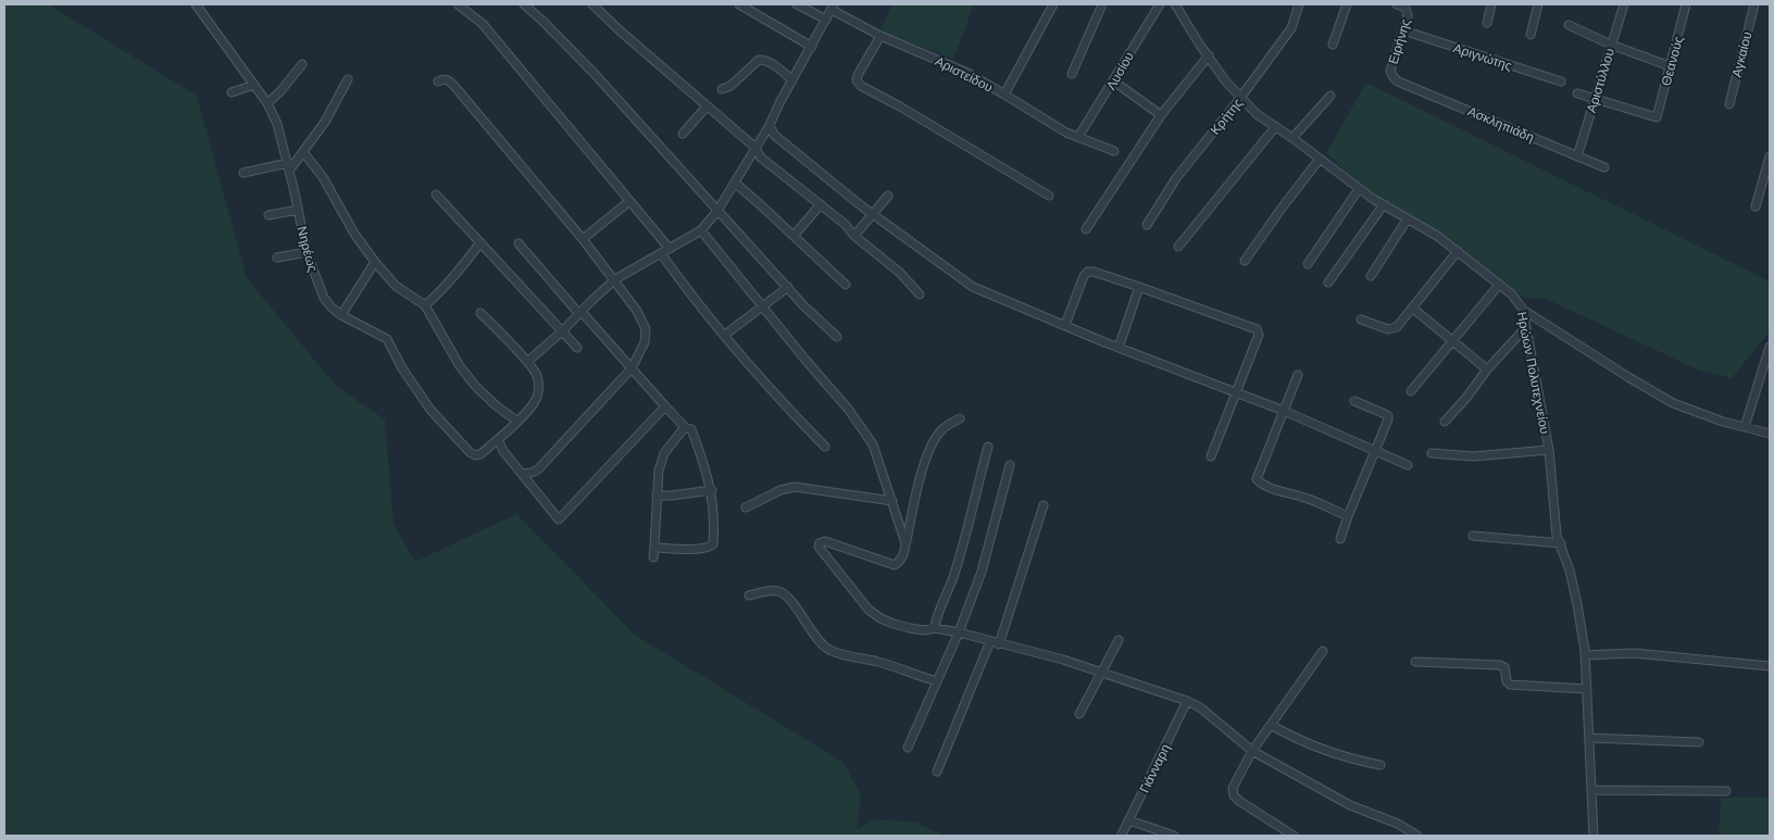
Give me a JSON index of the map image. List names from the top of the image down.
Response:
{
  "streets": {
    "street": [
      "Ειρήνης",
      "Αγκαίου",
      "Αριγνώτης",
      "Θεανούς",
      "Λυσίου",
      "Αριστείδου",
      "Αριστύλλου",
      "Κρήτης",
      "Ασκληπιάδη",
      "Νηρέως",
      "Ηρώων Πολυτεχνείου",
      "Γιάνναρη"
    ]
  },
  "crossings": [
    ["Ειρήνης", "Αριγνώτης"],
    ["Ειρήνης", "Ασκληπιάδη"],
    ["Θεανούς", "Αριστύλλου"],
    ["Αριστύλλου", "Ασκληπιάδη"],
    ["Κρήτης", "Ηρώων Πολυτεχνείου"]
  ]
}
